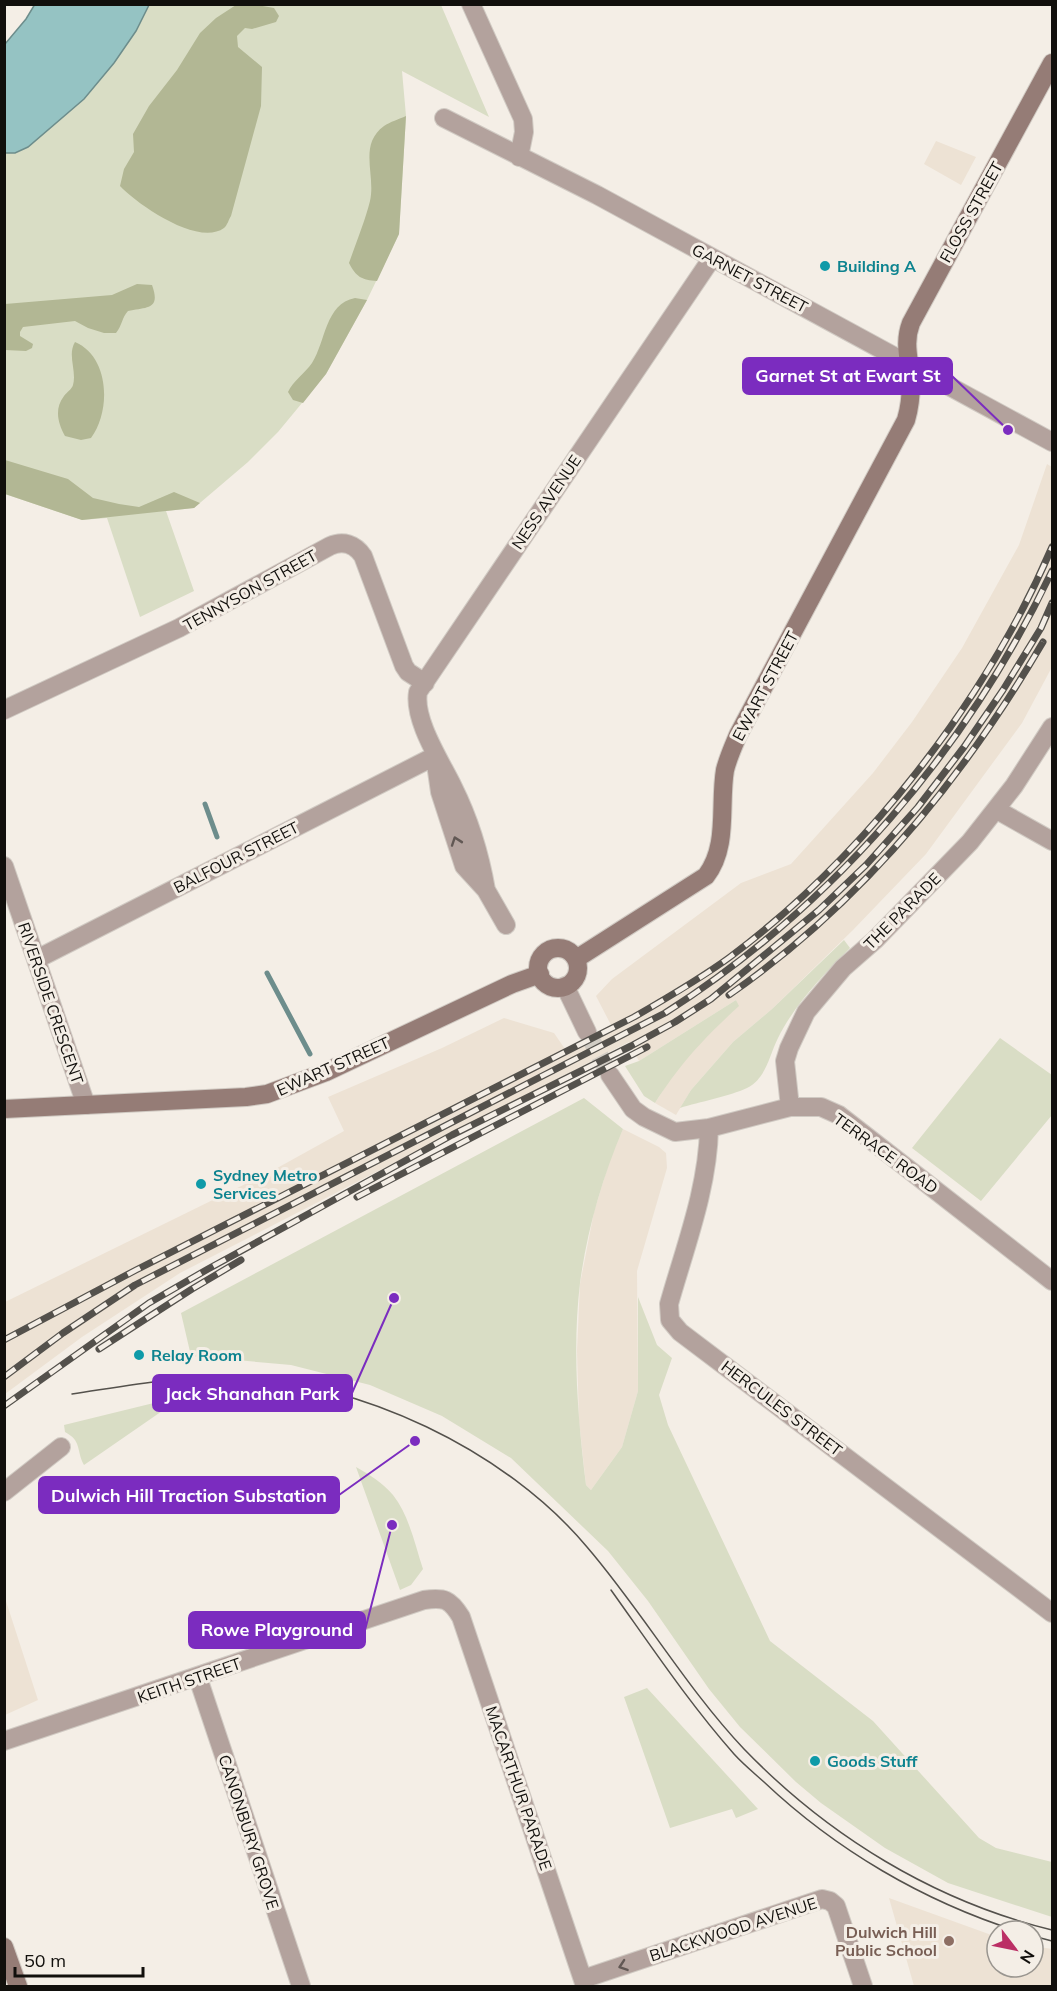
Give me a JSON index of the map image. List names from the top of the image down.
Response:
{
  "streets": {
    "street": [
      "FLOSS STREET",
      "GARNET STREET",
      "NESS AVENUE",
      "TENNYSON STREET",
      "EWART STREET",
      "BALFOUR STREET",
      "THE PARADE",
      "RIVERSIDE CRESCENT",
      "TERRACE ROAD",
      "HERCULES STREET",
      "KEITH STREET",
      "MACARTHUR PARADE",
      "CANONBURY GROVE",
      "BLACKWOOD AVENUE"
    ]
  },
  "crossings": [
    ["FLOSS STREET", "GARNET STREET"],
    ["FLOSS STREET", "EWART STREET"],
    ["GARNET STREET", "NESS AVENUE"],
    ["GARNET STREET", "EWART STREET"],
    ["NESS AVENUE", "TENNYSON STREET"],
    ["NESS AVENUE", "BALFOUR STREET"],
    ["EWART STREET", "RIVERSIDE CRESCENT"],
    ["BALFOUR STREET", "RIVERSIDE CRESCENT"],
    ["THE PARADE", "TERRACE ROAD"],
    ["TERRACE ROAD", "HERCULES STREET"],
    ["KEITH STREET", "MACARTHUR PARADE"],
    ["KEITH STREET", "CANONBURY GROVE"],
    ["MACARTHUR PARADE", "BLACKWOOD AVENUE"]
  ],
  "places": [
    "Building A",
    "Garnet St at Ewart St",
    "Sydney Metro Services",
    "Jack Shanahan Park",
    "Relay Room",
    "Dulwich Hill Traction Substation",
    "Rowe Playground",
    "Goods Stuff",
    "Dulwich Hill Public School"
  ],
  "scale_bar": "50 m",
  "north": "bottom right"
}
